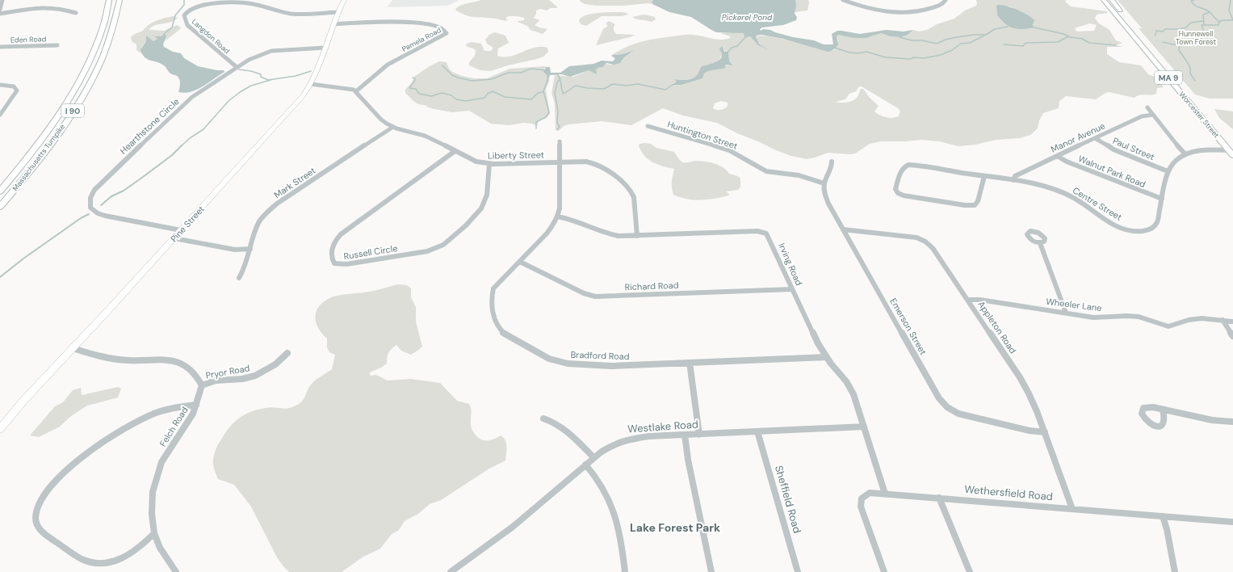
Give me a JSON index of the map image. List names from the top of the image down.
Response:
{
  "streets": {
    "highway": [
      "MA 9",
      "I 90",
      "Worcester Street",
      "Massachusetts Turnpike"
    ],
    "main road": ["Pine Street"],
    "street": [
      "Langdon Road",
      "Eden Road",
      "Pamela Road",
      "Hearthstone Circle",
      "Huntington Street",
      "Manor Avenue",
      "Paul Street",
      "Liberty Street",
      "Walnut Park Road",
      "Mark Street",
      "Centre Street",
      "Russell Circle",
      "Irving Road",
      "Richard Road",
      "Wheeler Lane",
      "Emerson Street",
      "Appleton Road",
      "Bradford Road",
      "Pryor Road",
      "Felch Road",
      "Westlake Road",
      "Wethersfield Road",
      "Sheffield Road"
    ]
  },
  "crossings": [
    ["Langdon Road", "Hearthstone Circle"],
    ["Langdon Road", "Pine Street"],
    ["Pamela Road", "Liberty Street"],
    ["Pamela Road", "Pine Street"],
    ["Worcester Street", "Centre Street"],
    ["Hearthstone Circle", "Pine Street"],
    ["Huntington Street", "Emerson Street"],
    ["Manor Avenue", "Paul Street"],
    ["Manor Avenue", "Walnut Park Road"],
    ["Manor Avenue", "Centre Street"],
    ["Paul Street", "Centre Street"],
    ["Liberty Street", "Mark Street"],
    ["Liberty Street", "Russell Circle"],
    ["Liberty Street", "Irving Road"],
    ["Liberty Street", "Bradford Road"],
    ["Walnut Park Road", "Centre Street"],
    ["Irving Road", "Richard Road"],
    ["Irving Road", "Bradford Road"],
    ["Irving Road", "Westlake Road"],
    ["Irving Road", "Wethersfield Road"],
    ["Richard Road", "Bradford Road"],
    ["Wheeler Lane", "Appleton Road"],
    ["Emerson Street", "Appleton Road"],
    ["Appleton Road", "Wethersfield Road"],
    ["Pryor Road", "Felch Road"],
    ["Westlake Road", "Sheffield Road"]
  ],
  "districts": ["Lake Forest Park"],
  "water": ["Pickerel Pond"],
  "parks": ["Hunnewell Town Forest"]
}
